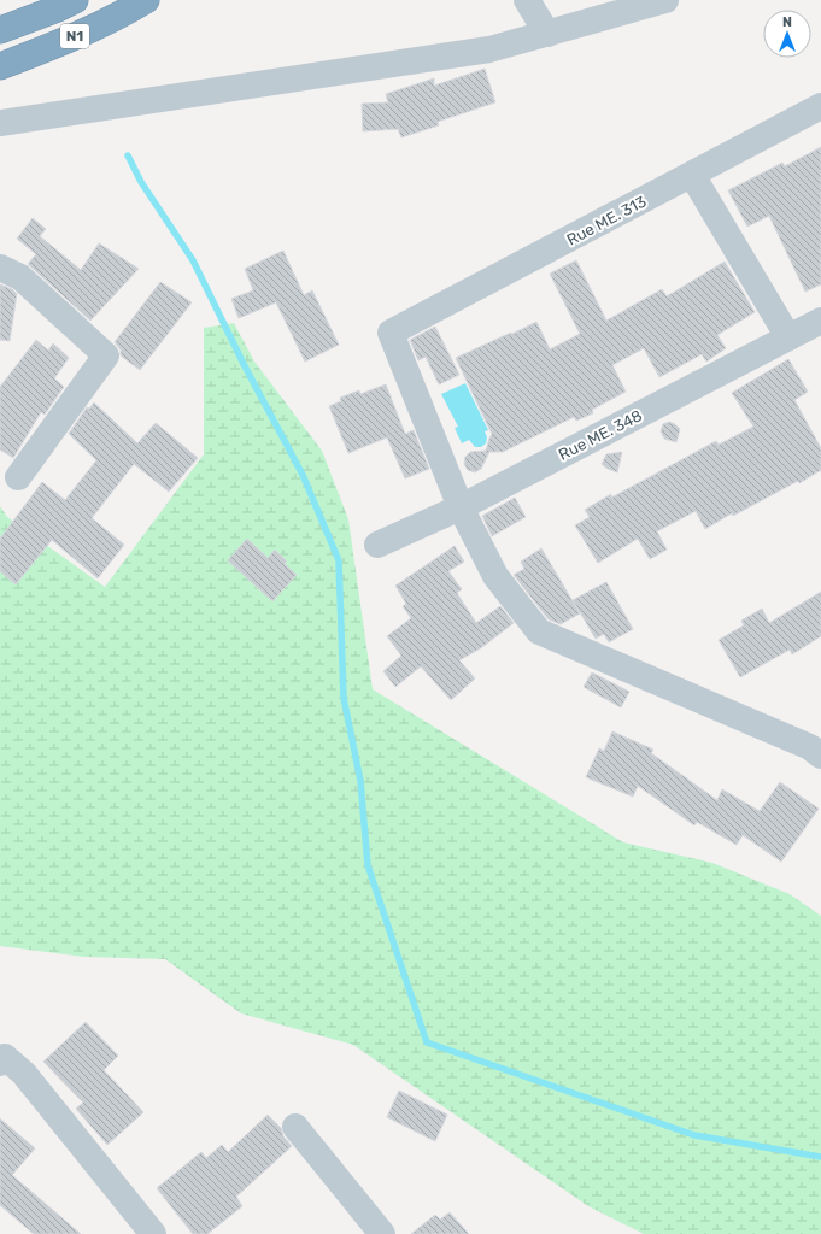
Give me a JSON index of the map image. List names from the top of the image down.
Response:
{
  "streets": {
    "highway": ["N1"],
    "street": ["Rue ME. 313", "Rue ME. 348"]
  },
  "crossings": [
    ["Rue ME. 313", "Rue ME. 348"]
  ],
  "north": "top"
}
